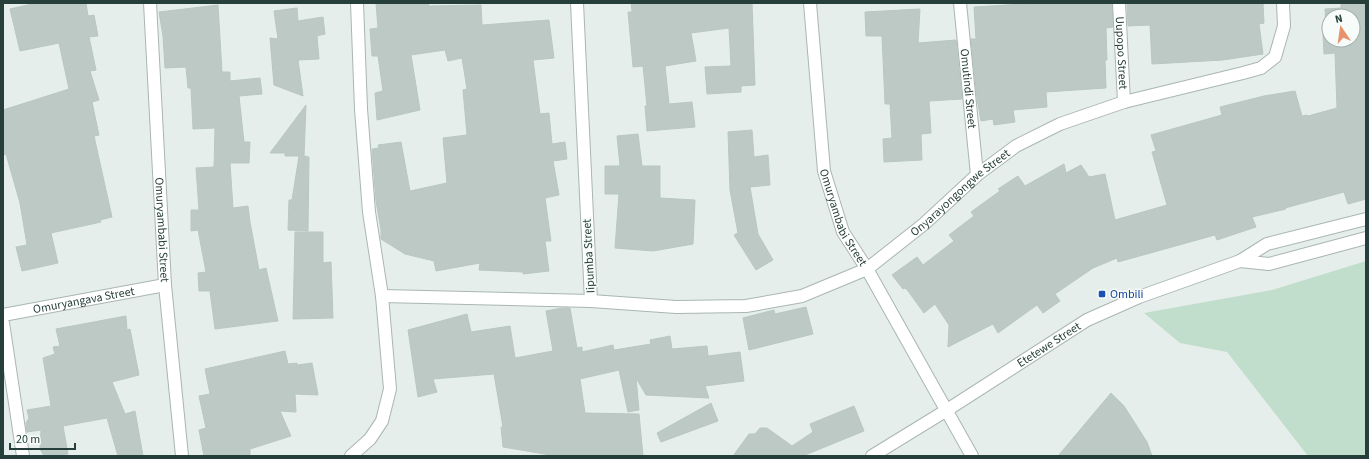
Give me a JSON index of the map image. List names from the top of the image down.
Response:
{
  "streets": {
    "street": [
      "Uupopo Street",
      "Omutindi Street",
      "Onyarayongongwe Street",
      "Omuryambabi Street",
      "Iipumba Street",
      "Omuryangava Street",
      "Etetewe Street"
    ]
  },
  "crossings": [
    ["Uupopo Street", "Onyarayongongwe Street"],
    ["Omutindi Street", "Onyarayongongwe Street"],
    ["Onyarayongongwe Street", "Omuryambabi Street"],
    ["Onyarayongongwe Street", "Iipumba Street"],
    ["Omuryambabi Street", "Omuryangava Street"],
    ["Omuryambabi Street", "Etetewe Street"]
  ],
  "places": {
    "transit": ["Ombili"]
  },
  "scale_bar": "20 m",
  "north": "top"
}
